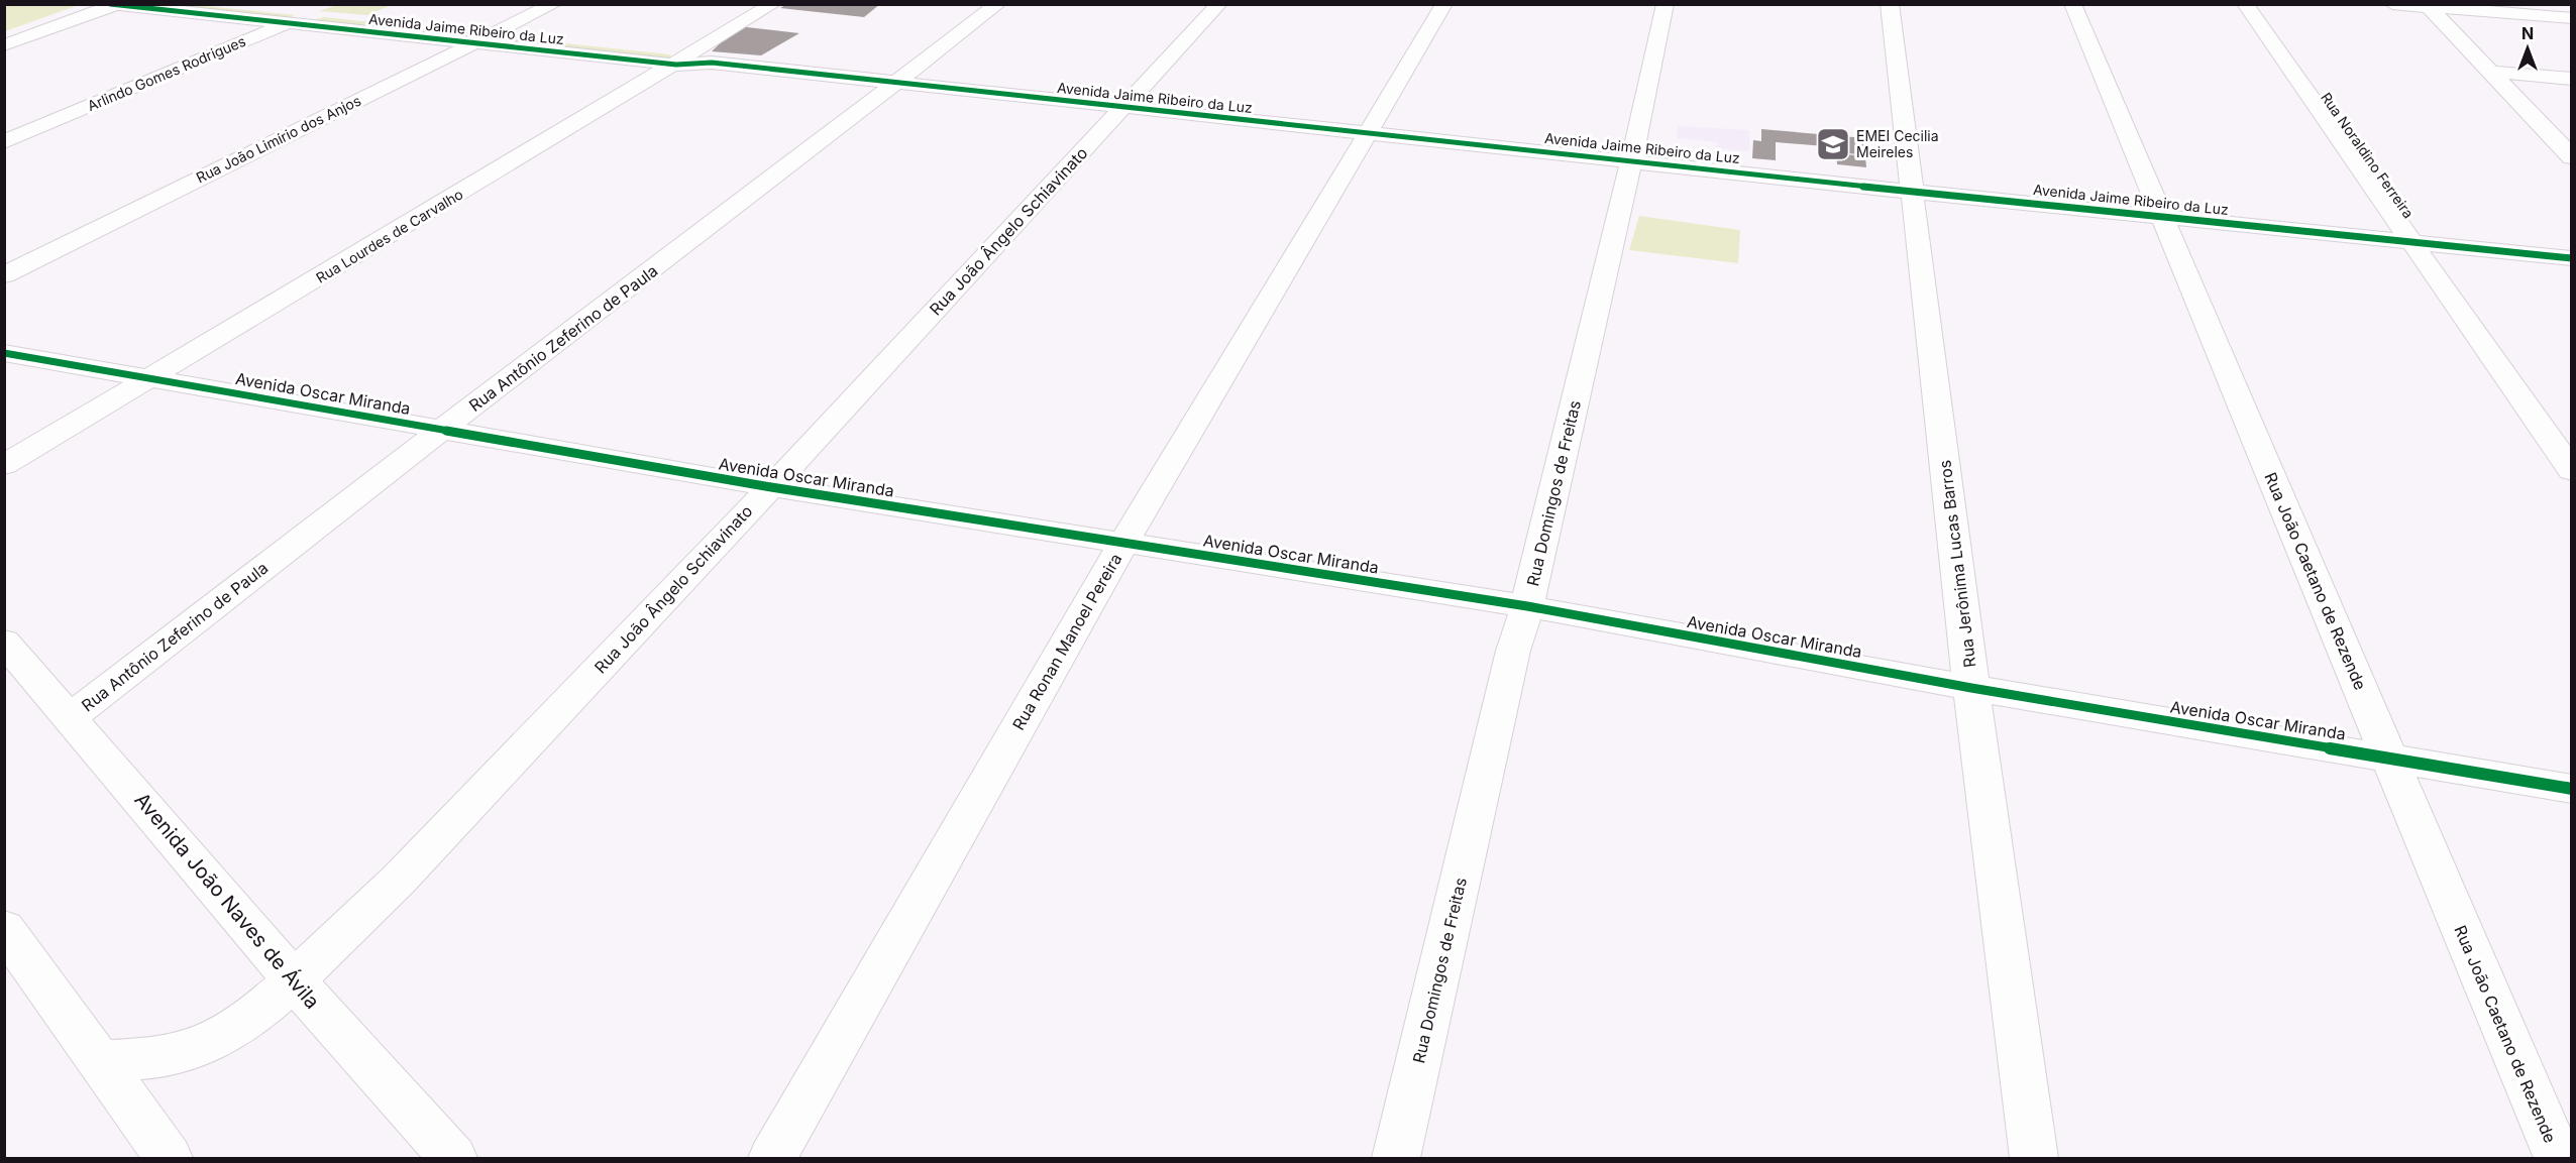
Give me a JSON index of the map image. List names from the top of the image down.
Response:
{
  "streets": {
    "street": [
      "Avenida Jaime Ribeiro da Luz",
      "Arlindo Gomes Rodrigues",
      "Rua João Limírio dos Anjos",
      "Rua Noraldino Ferreira",
      "Rua João Ângelo Schiavinato",
      "Rua Lourdes de Carvalho",
      "Rua Antônio Zeferino de Paula",
      "Avenida Oscar Miranda",
      "Rua Domingos de Freitas",
      "Rua Jerônima Lucas Barros",
      "Rua João Caetano de Rezende",
      "Rua Ronan Manoel Pereira",
      "Avenida João Naves de Ávila"
    ]
  },
  "crossings": [
    ["Avenida Jaime Ribeiro da Luz", "Arlindo Gomes Rodrigues"],
    ["Avenida Jaime Ribeiro da Luz", "Rua João Limírio dos Anjos"],
    ["Avenida Jaime Ribeiro da Luz", "Rua Noraldino Ferreira"],
    ["Avenida Jaime Ribeiro da Luz", "Rua João Ângelo Schiavinato"],
    ["Avenida Jaime Ribeiro da Luz", "Rua Lourdes de Carvalho"],
    ["Avenida Jaime Ribeiro da Luz", "Rua Antônio Zeferino de Paula"],
    ["Avenida Jaime Ribeiro da Luz", "Rua Domingos de Freitas"],
    ["Avenida Jaime Ribeiro da Luz", "Rua Jerônima Lucas Barros"],
    ["Avenida Jaime Ribeiro da Luz", "Rua João Caetano de Rezende"],
    ["Avenida Jaime Ribeiro da Luz", "Rua Ronan Manoel Pereira"],
    ["Rua João Ângelo Schiavinato", "Avenida Oscar Miranda"],
    ["Rua João Ângelo Schiavinato", "Avenida João Naves de Ávila"],
    ["Rua Lourdes de Carvalho", "Avenida Oscar Miranda"],
    ["Rua Antônio Zeferino de Paula", "Avenida Oscar Miranda"],
    ["Rua Antônio Zeferino de Paula", "Avenida João Naves de Ávila"],
    ["Avenida Oscar Miranda", "Rua Domingos de Freitas"],
    ["Avenida Oscar Miranda", "Rua Jerônima Lucas Barros"],
    ["Avenida Oscar Miranda", "Rua João Caetano de Rezende"],
    ["Avenida Oscar Miranda", "Rua Ronan Manoel Pereira"]
  ],
  "places": {
    "school or university": ["EMEI Cecilia Meireles"]
  },
  "north": "top"
}
